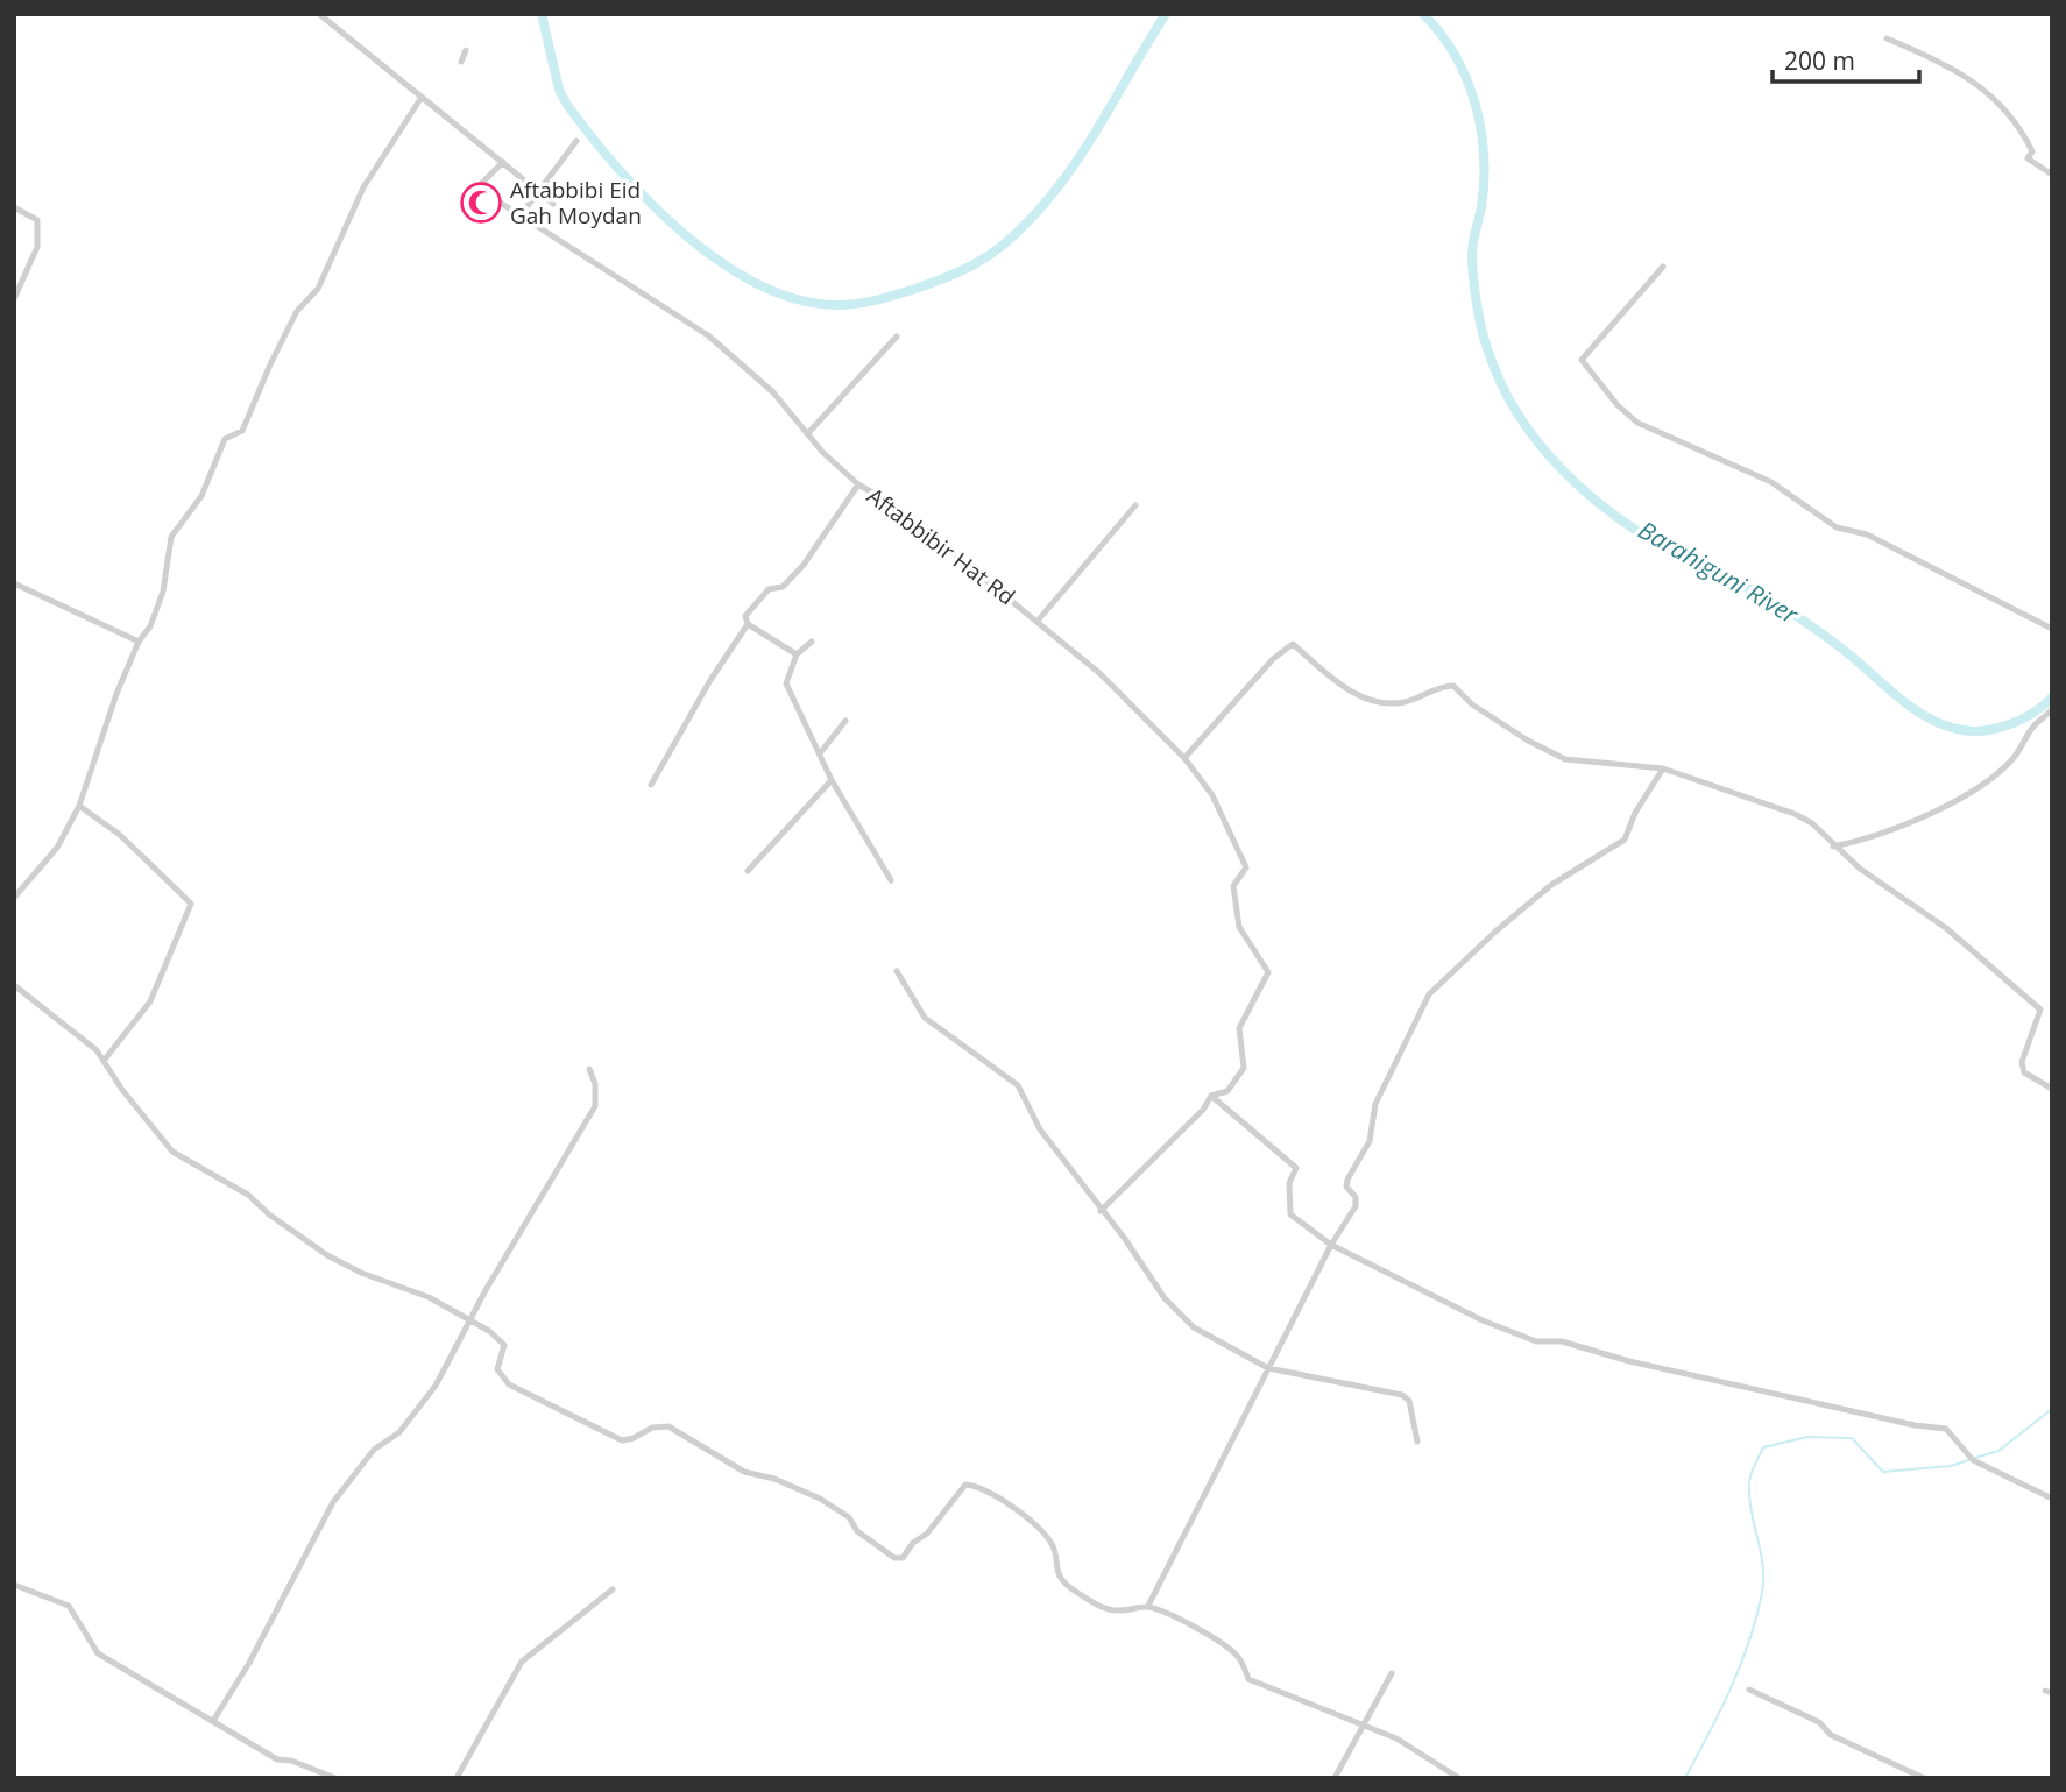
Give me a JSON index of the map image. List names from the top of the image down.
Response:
{
  "streets": {
    "street": ["Aftabbibir Hat Rd"]
  },
  "water": ["Barahiguni River"],
  "places": {
    "mosque": ["Aftabbibi Eid Gah Moydan"]
  },
  "scale_bar": "200 m"
}
